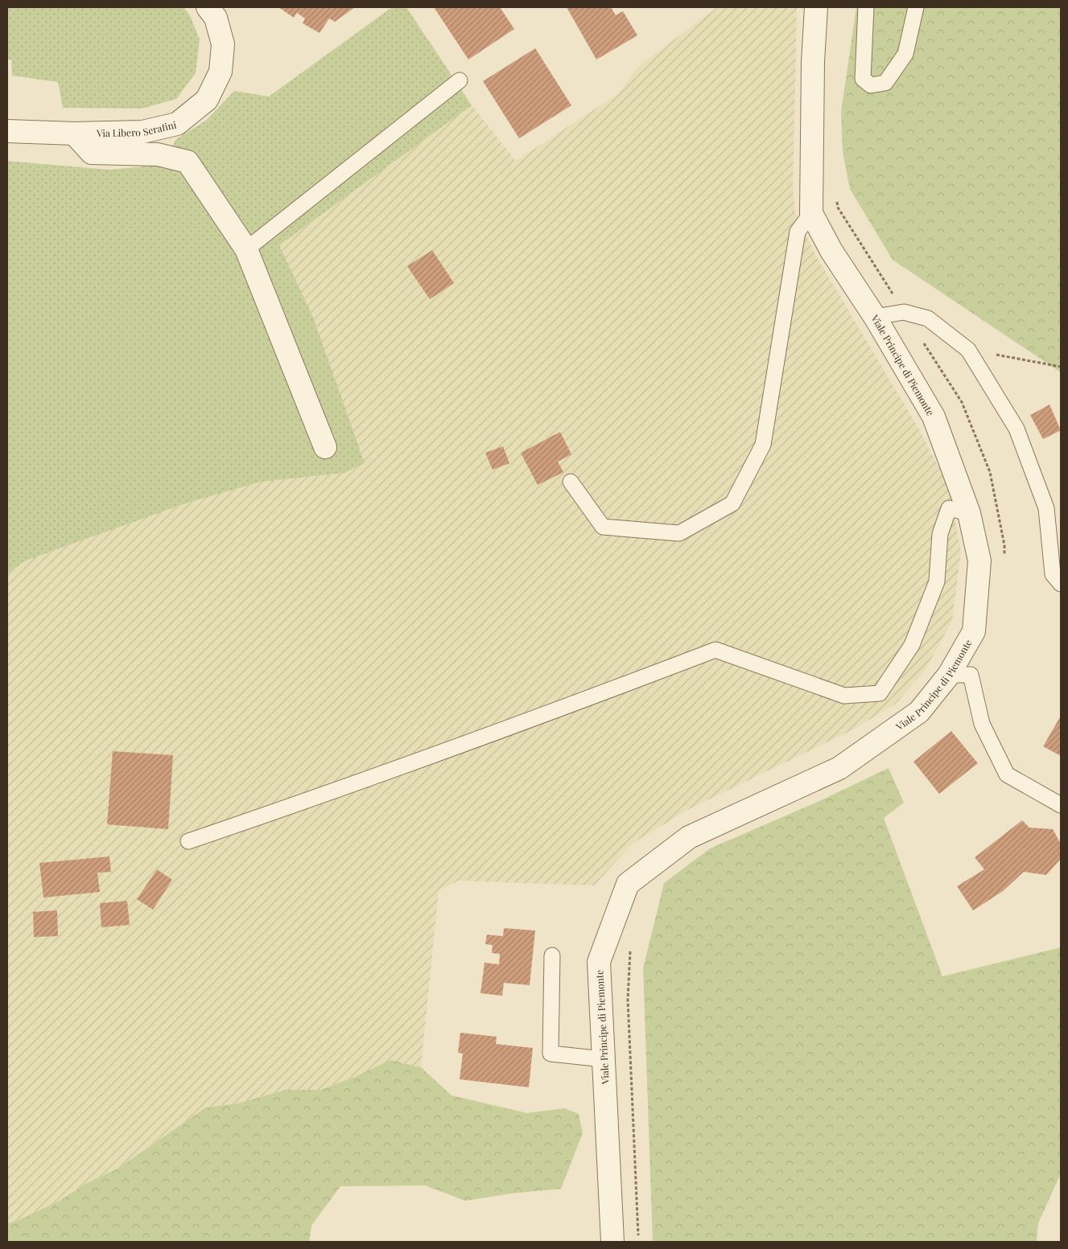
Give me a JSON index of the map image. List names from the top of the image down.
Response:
{
  "streets": {
    "street": ["Via Libero Serafini", "Viale Principe di Piemonte"]
  }
}
